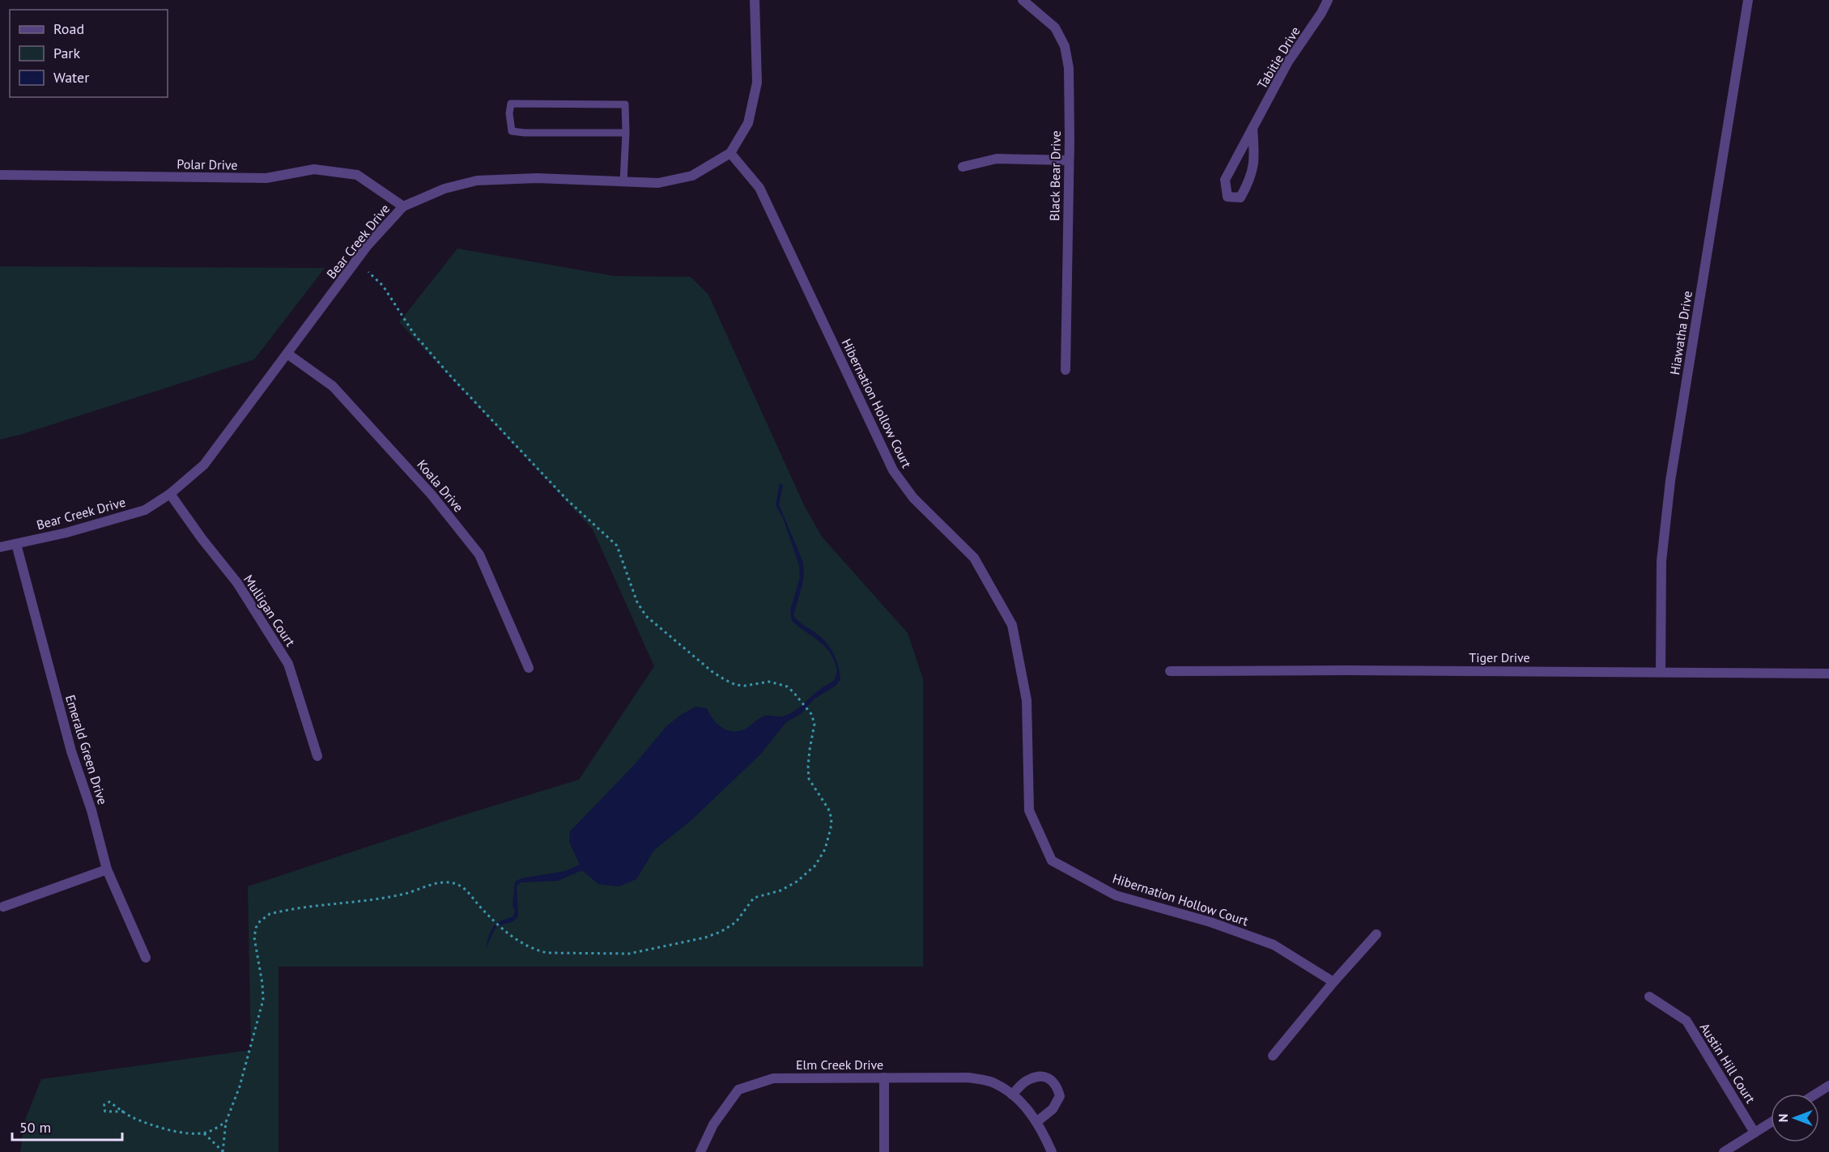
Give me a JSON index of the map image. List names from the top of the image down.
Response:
{
  "streets": {
    "street": [
      "Tabitie Drive",
      "Polar Drive",
      "Black Bear Drive",
      "Bear Creek Drive",
      "Hiawatha Drive",
      "Hibernation Hollow Court",
      "Koala Drive",
      "Mulligan Court",
      "Tiger Drive",
      "Emerald Green Drive",
      "Austin Hill Court",
      "Elm Creek Drive"
    ]
  },
  "crossings": [
    ["Polar Drive", "Bear Creek Drive"],
    ["Bear Creek Drive", "Hibernation Hollow Court"],
    ["Bear Creek Drive", "Koala Drive"],
    ["Bear Creek Drive", "Mulligan Court"],
    ["Bear Creek Drive", "Emerald Green Drive"],
    ["Hiawatha Drive", "Tiger Drive"]
  ],
  "legend": ["Road", "Park", "Water"],
  "scale_bar": "50 m",
  "north": "left"
}
